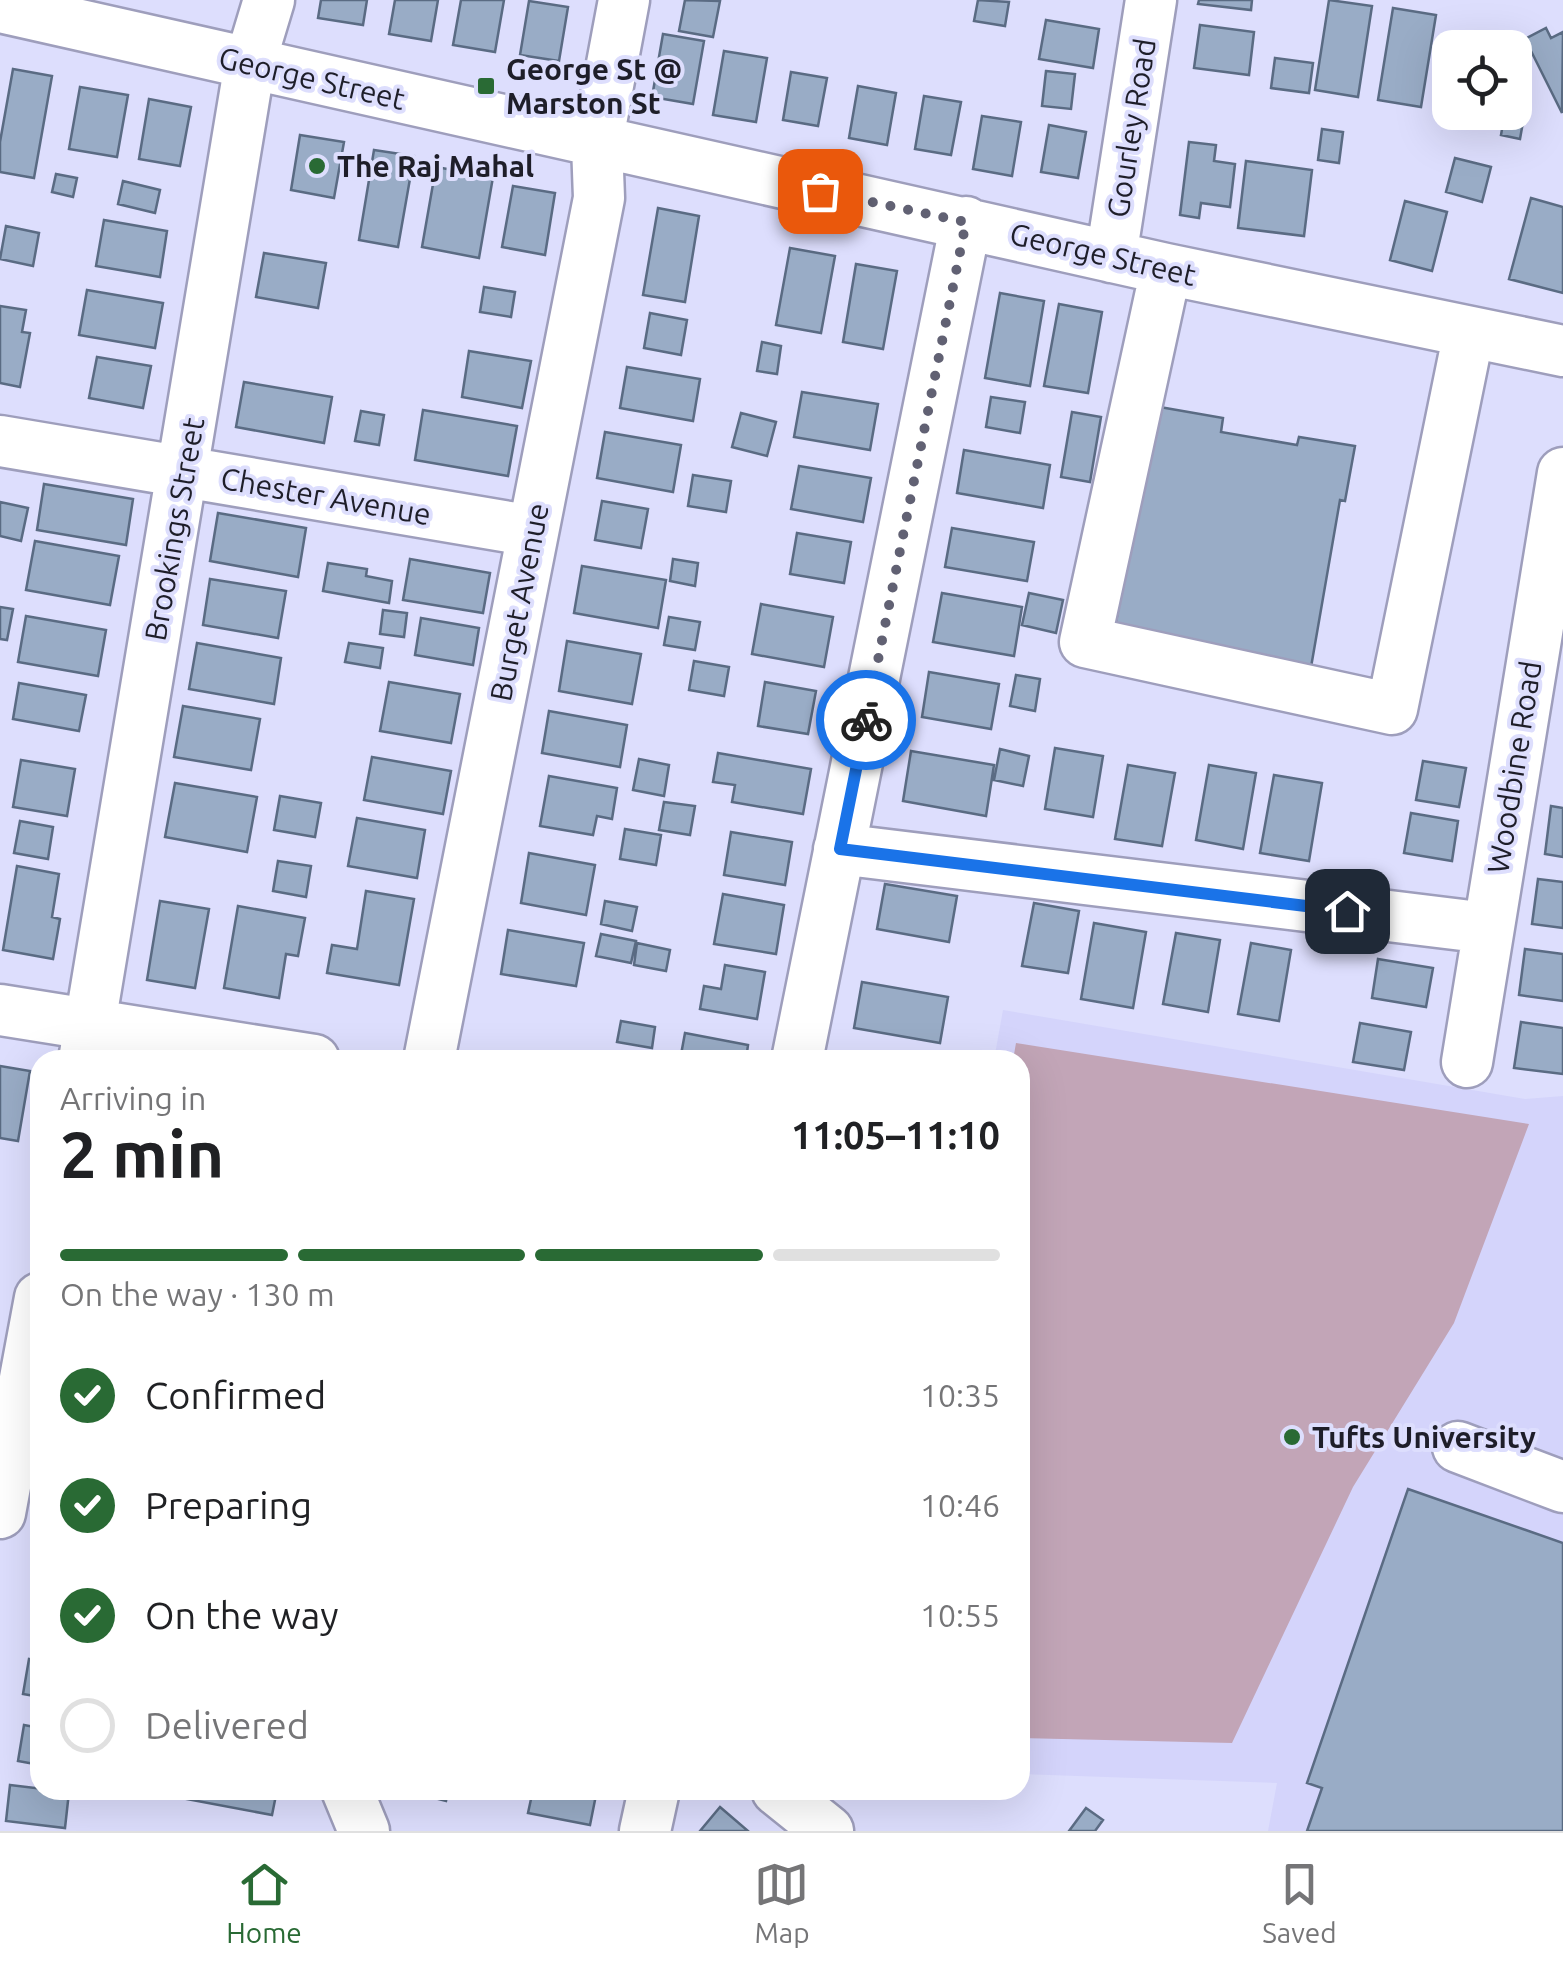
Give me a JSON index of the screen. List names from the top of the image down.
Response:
{
  "streets": {
    "street": [
      "George Street",
      "Gourley Road",
      "Chester Avenue",
      "Brookings Street",
      "Burget Avenue",
      "Woodbine Road"
    ]
  },
  "crossings": [
    ["George Street", "Gourley Road"],
    ["George Street", "Brookings Street"],
    ["George Street", "Burget Avenue"],
    ["Chester Avenue", "Brookings Street"],
    ["Chester Avenue", "Burget Avenue"]
  ],
  "places": {
    "transit": ["George St @ Marston St"],
    "other": ["The Raj Mahal", "Tufts University"]
  },
  "page": {
    "heading": ["2 min", "Arriving in", "11:05–11:10"],
    "bar": "On the way · 130 m",
    "list": [
      ["Confirmed", "10:35"],
      ["Preparing", "10:46"],
      ["On the way", "10:55"],
      "Delivered"
    ],
    "tabs": ["Home", "Map", "Saved"]
  }
}
